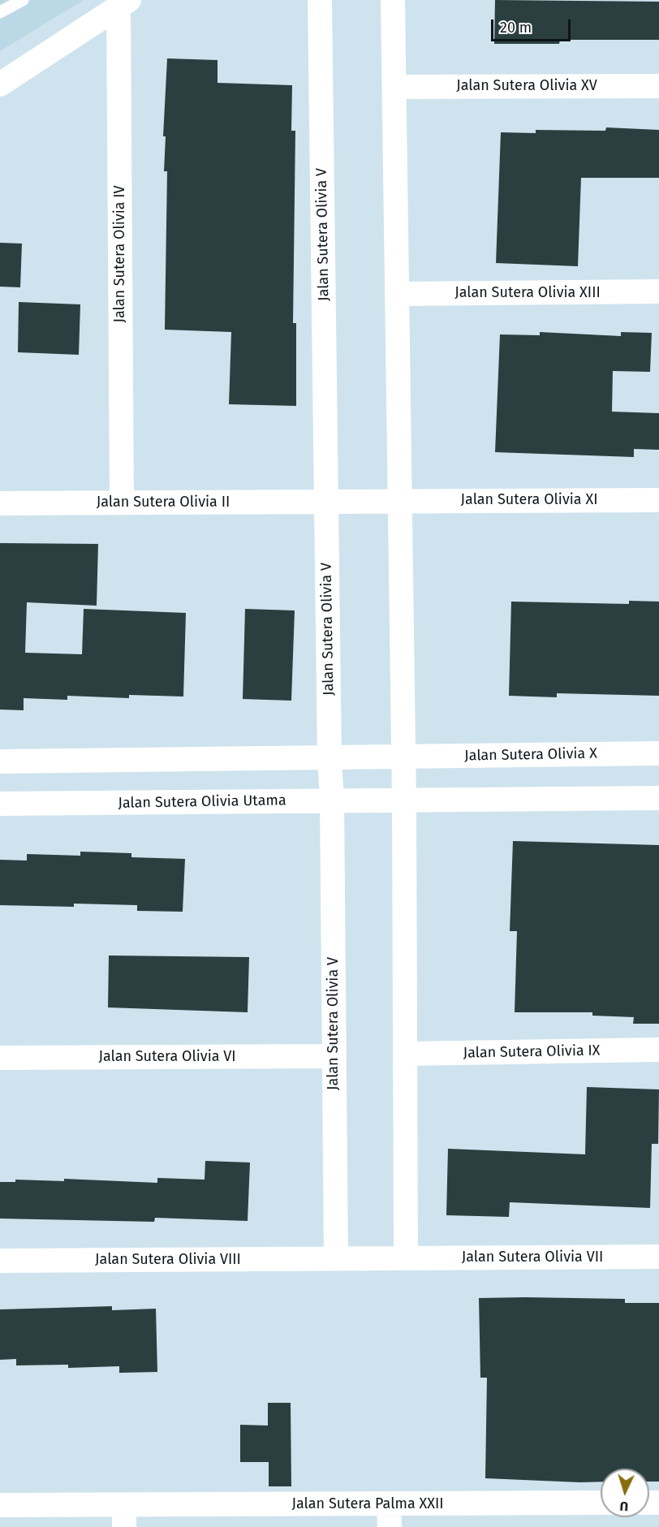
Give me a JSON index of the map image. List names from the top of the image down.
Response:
{
  "streets": {
    "street": [
      "Jalan Sutera Olivia XV",
      "Jalan Sutera Olivia V",
      "Jalan Sutera Olivia IV",
      "Jalan Sutera Olivia XIII",
      "Jalan Sutera Olivia XI",
      "Jalan Sutera Olivia II",
      "Jalan Sutera Olivia X",
      "Jalan Sutera Olivia Utama",
      "Jalan Sutera Olivia IX",
      "Jalan Sutera Olivia VI",
      "Jalan Sutera Olivia VII",
      "Jalan Sutera Olivia VIII",
      "Jalan Sutera Palma XXII"
    ]
  },
  "crossings": [
    ["Jalan Sutera Olivia V", "Jalan Sutera Olivia XI"],
    ["Jalan Sutera Olivia V", "Jalan Sutera Olivia II"],
    ["Jalan Sutera Olivia V", "Jalan Sutera Olivia Utama"],
    ["Jalan Sutera Olivia V", "Jalan Sutera Olivia VI"],
    ["Jalan Sutera Olivia V", "Jalan Sutera Olivia VII"],
    ["Jalan Sutera Olivia V", "Jalan Sutera Olivia VIII"],
    ["Jalan Sutera Olivia IV", "Jalan Sutera Olivia II"],
    ["Jalan Sutera Olivia XI", "Jalan Sutera Olivia II"],
    ["Jalan Sutera Olivia VII", "Jalan Sutera Olivia VIII"]
  ],
  "scale_bar": "20 m",
  "north": "bottom"
}
